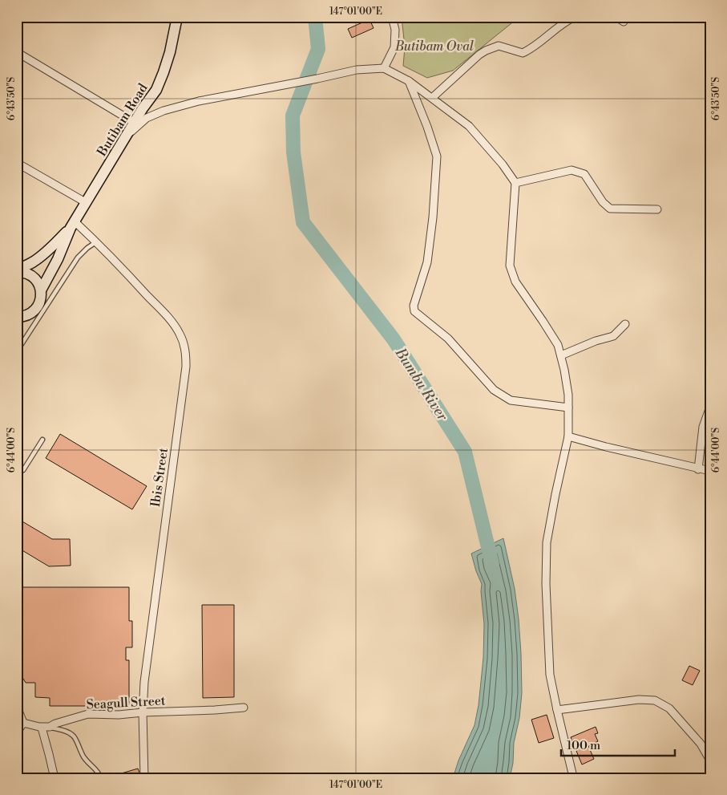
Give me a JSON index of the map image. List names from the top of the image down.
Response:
{
  "streets": {
    "main road": ["Butibam Road"],
    "street": ["Ibis Street", "Seagull Street"]
  },
  "crossings": [
    ["Butibam Road", "Ibis Street"],
    ["Ibis Street", "Seagull Street"]
  ],
  "water": ["Bumbu River"],
  "parks": ["Butibam Oval"],
  "scale_bar": "100 m",
  "coordinates": ["147°01'00\"E", "6°43'50\"S", "6°44'00\"S"]
}
